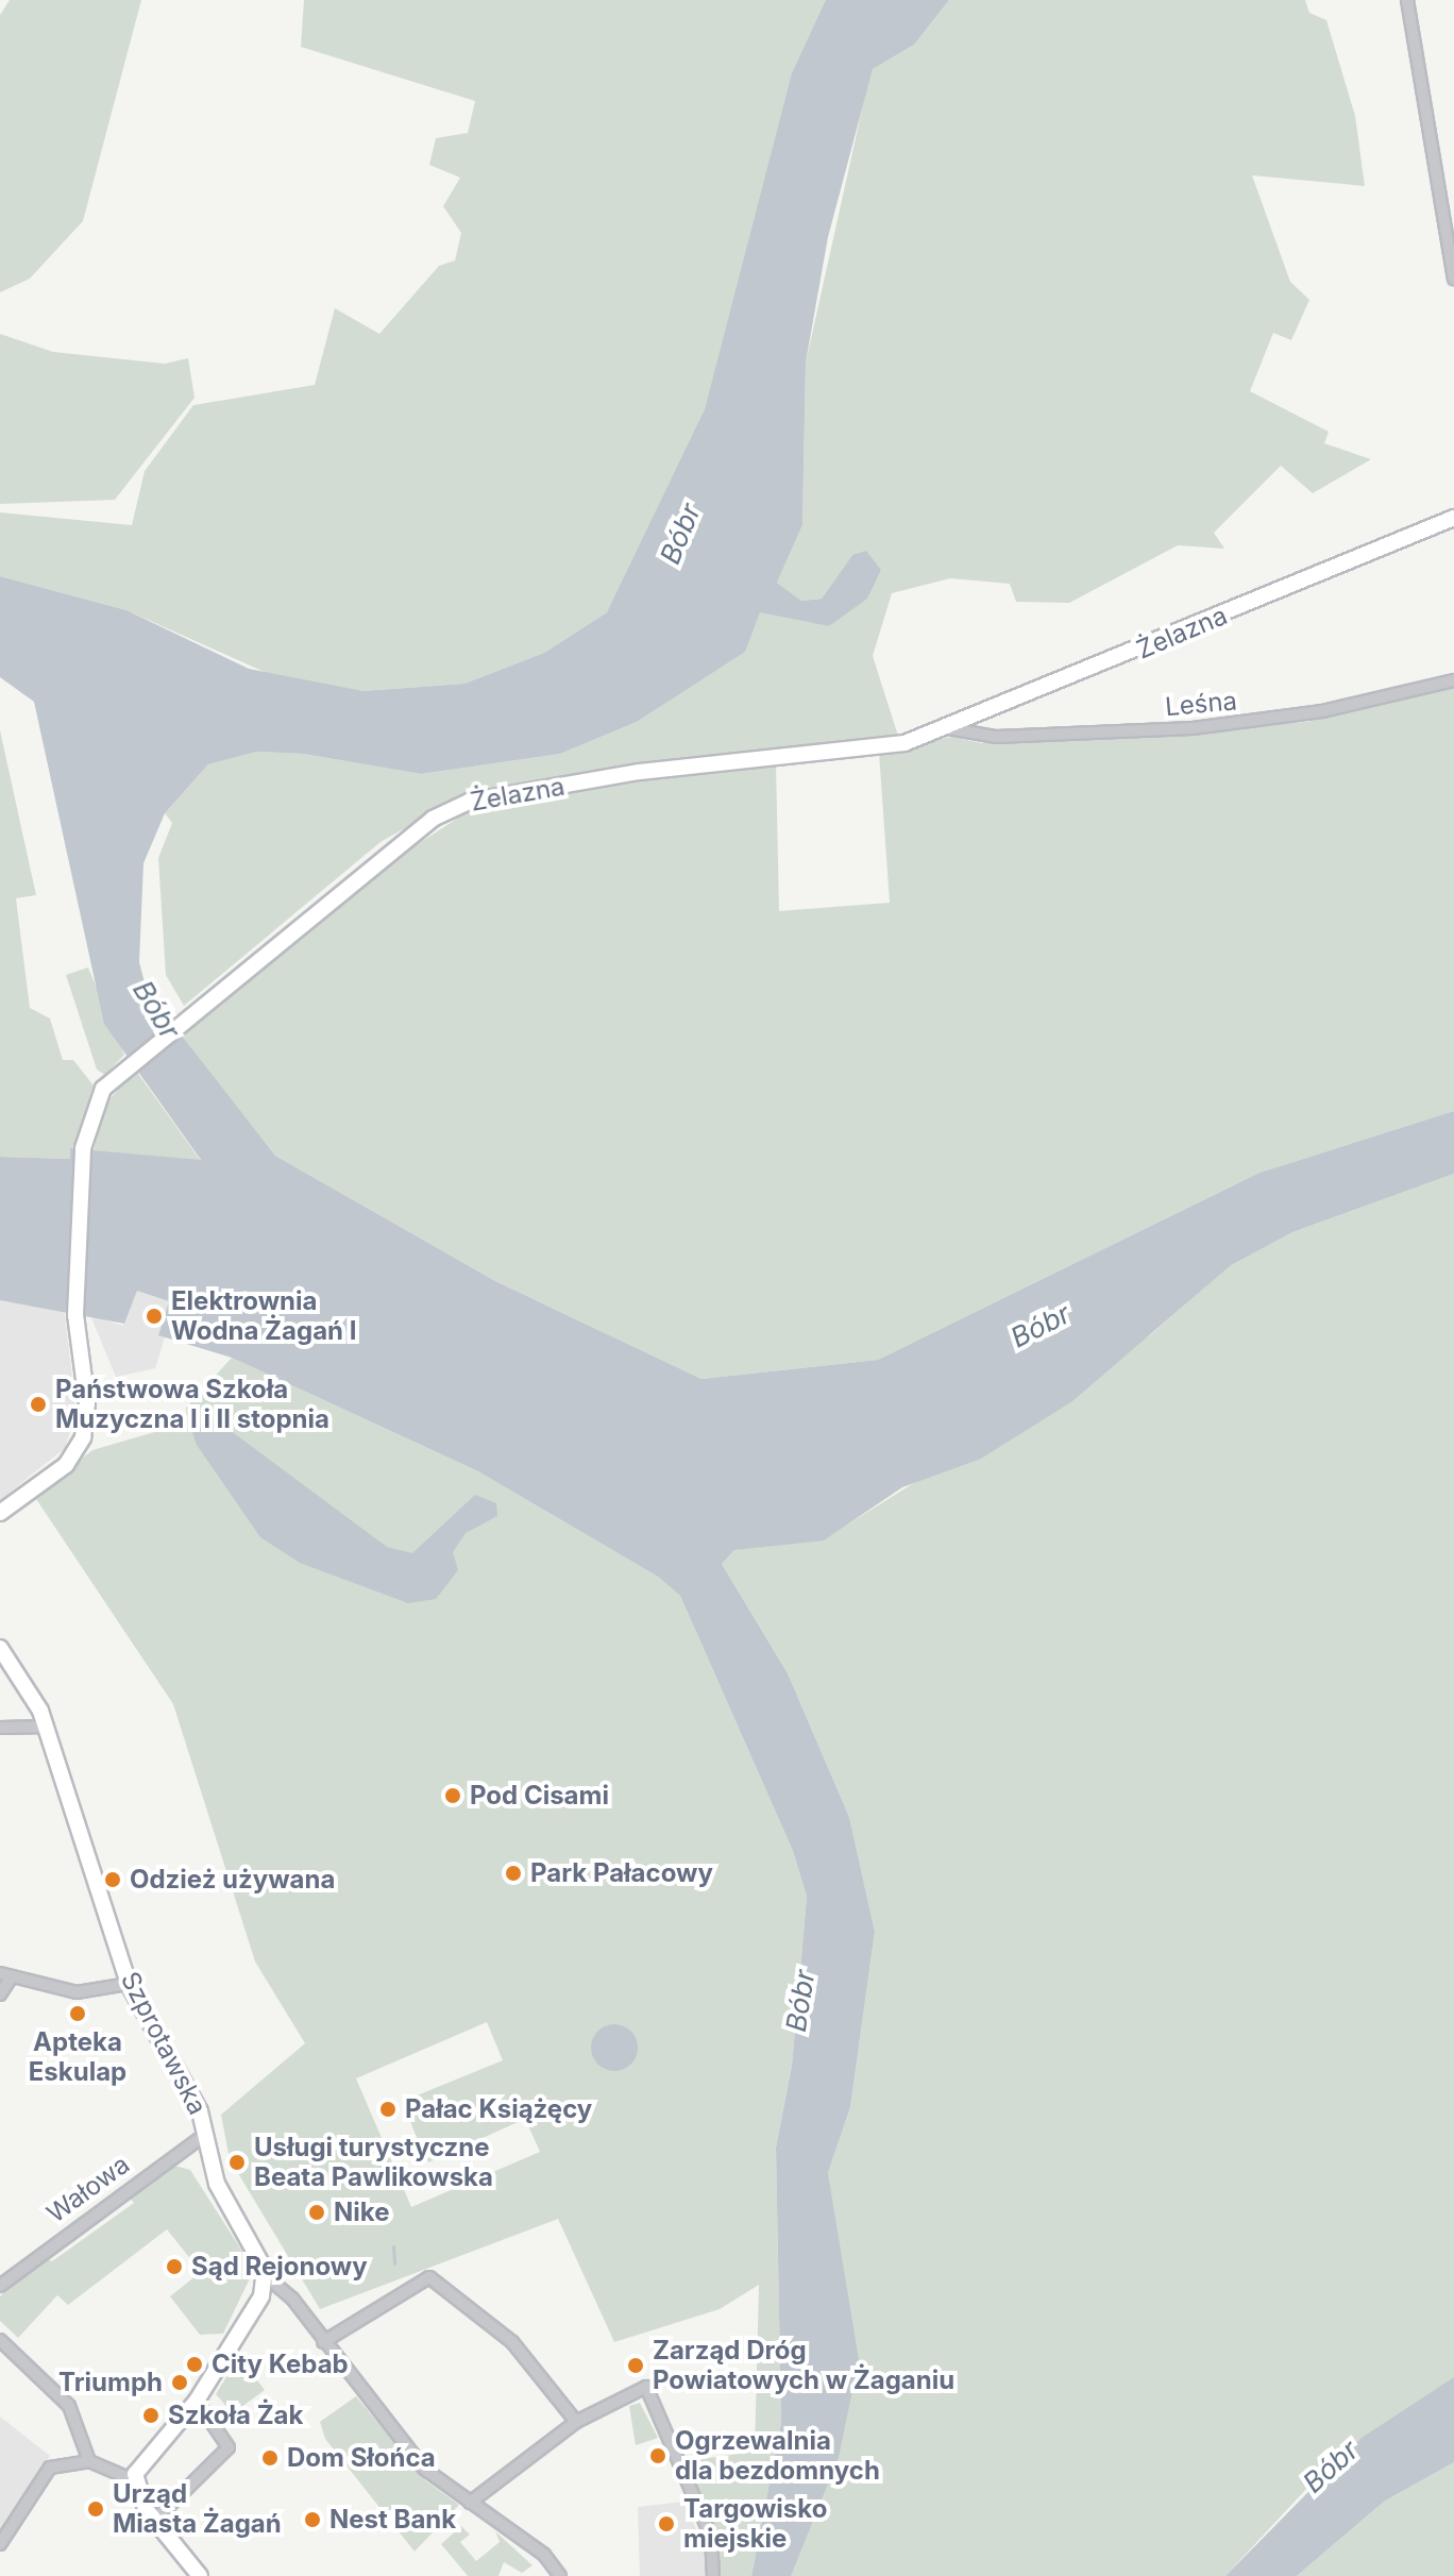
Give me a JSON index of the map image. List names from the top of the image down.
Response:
{
  "streets": {
    "street": [
      "Żelazna",
      "Leśna",
      "Szprotawska",
      "Wałowa"
    ]
  },
  "crossings": [
    ["Żelazna", "Leśna"],
    ["Szprotawska", "Wałowa"]
  ],
  "water": ["Bóbr"],
  "places": [
    "Elektrownia Wodna Żagań I",
    "Państwowa Szkoła Muzyczna I i II stopnia",
    "Pod Cisami",
    "Park Pałacowy",
    "Odzież używana",
    "Apteka Eskulap",
    "Pałac Książęcy",
    "Usługi turystyczne Beata Pawlikowska",
    "Nike",
    "Sąd Rejonowy",
    "City Kebab",
    "Zarząd Dróg Powiatowych w Żaganiu",
    "Triumph",
    "Szkoła Żak",
    "Ogrzewalnia dla bezdomnych",
    "Dom Słońca",
    "Urząd Miasta Żagań",
    "Nest Bank",
    "Targowisko miejskie"
  ]
}
